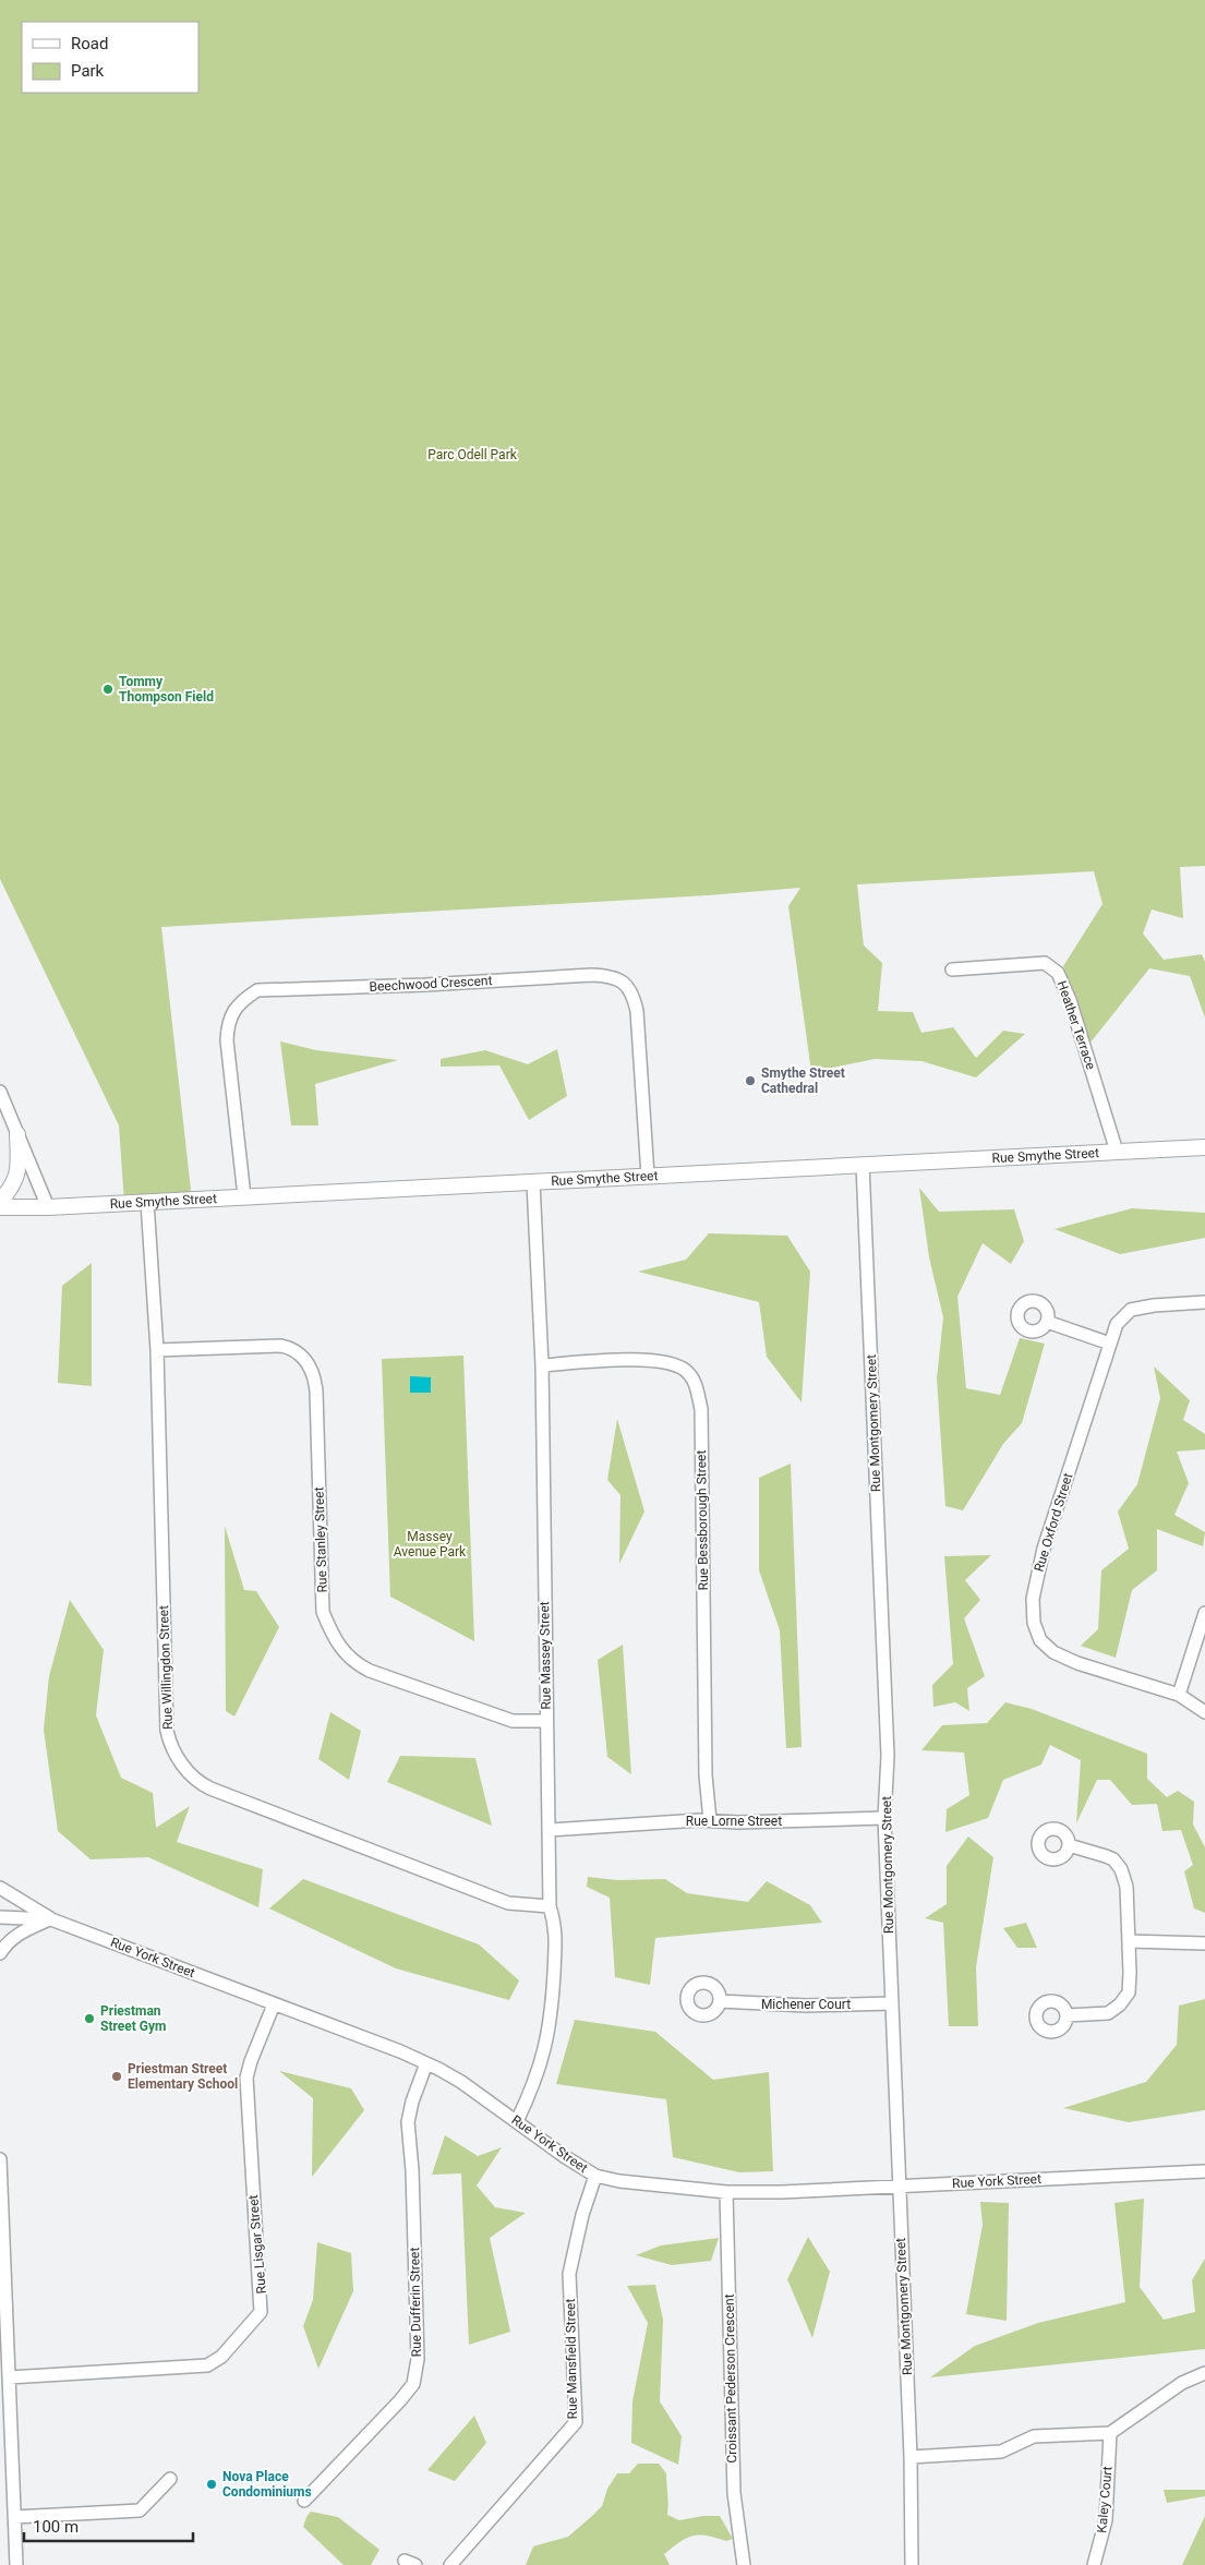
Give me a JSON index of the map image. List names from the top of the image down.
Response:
{
  "streets": {
    "main road": ["Rue Smythe Street"],
    "street": [
      "Beechwood Crescent",
      "Heather Terrace",
      "Rue Montgomery Street",
      "Rue Bessborough Street",
      "Rue Oxford Street",
      "Rue Stanley Street",
      "Rue Massey Street",
      "Rue Willingdon Street",
      "Rue Lorne Street",
      "Rue York Street",
      "Michener Court",
      "Rue Lisgar Street",
      "Rue Dufferin Street",
      "Rue Mansfield Street",
      "Croissant Pederson Crescent",
      "Kaley Court"
    ]
  },
  "crossings": [
    ["Beechwood Crescent", "Rue Smythe Street"],
    ["Heather Terrace", "Rue Smythe Street"],
    ["Rue Smythe Street", "Rue Montgomery Street"],
    ["Rue Smythe Street", "Rue Massey Street"],
    ["Rue Smythe Street", "Rue Willingdon Street"],
    ["Rue Montgomery Street", "Rue Lorne Street"],
    ["Rue Montgomery Street", "Rue York Street"],
    ["Rue Montgomery Street", "Michener Court"],
    ["Rue Bessborough Street", "Rue Massey Street"],
    ["Rue Bessborough Street", "Rue Lorne Street"],
    ["Rue Stanley Street", "Rue Massey Street"],
    ["Rue Stanley Street", "Rue Willingdon Street"],
    ["Rue Massey Street", "Rue Willingdon Street"],
    ["Rue Massey Street", "Rue Lorne Street"],
    ["Rue Massey Street", "Rue York Street"],
    ["Rue York Street", "Rue Lisgar Street"],
    ["Rue York Street", "Rue Dufferin Street"],
    ["Rue York Street", "Rue Mansfield Street"],
    ["Rue York Street", "Croissant Pederson Crescent"]
  ],
  "parks": ["Parc Odell Park", "Massey Avenue Park"],
  "places": [
    "Tommy Thompson Field",
    "Smythe Street Cathedral",
    "Priestman Street Gym",
    "Priestman Street Elementary School",
    "Nova Place Condominiums"
  ],
  "legend": ["Road", "Park"],
  "scale_bar": "100 m"
}
